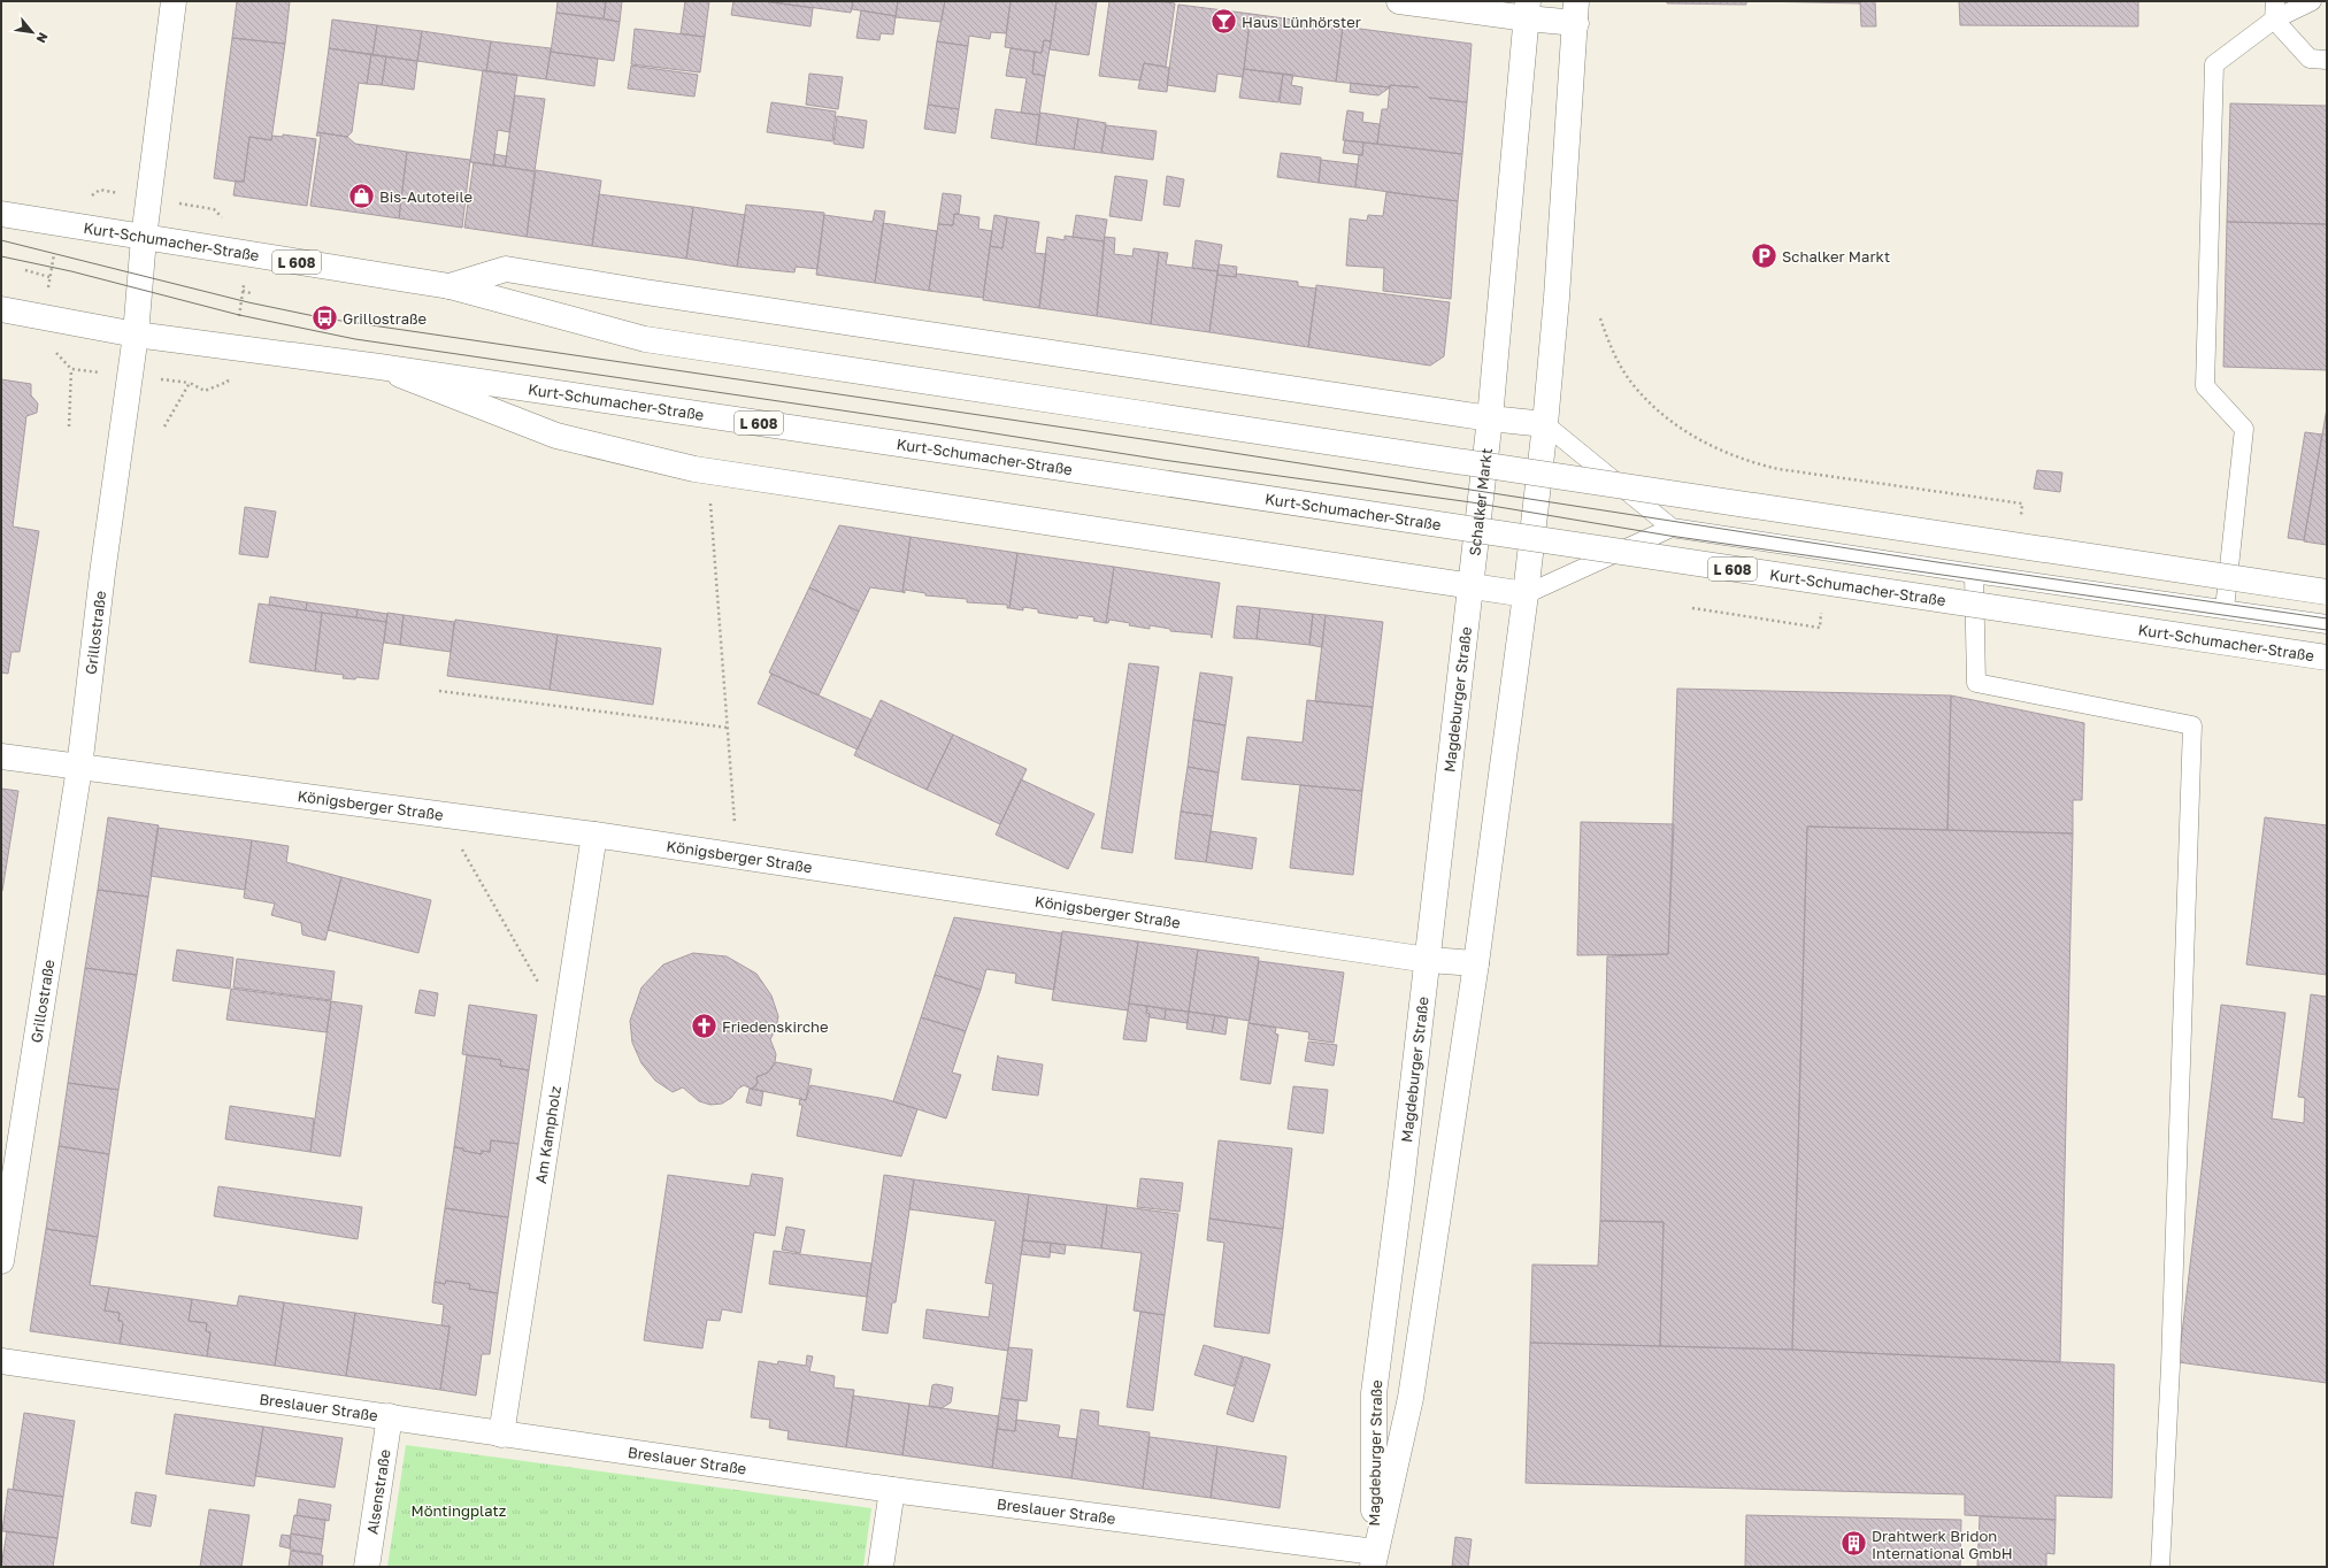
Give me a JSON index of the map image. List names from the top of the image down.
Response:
{
  "streets": {
    "street": [
      "Kurt-Schumacher-Straße",
      "L 608",
      "Schalker Markt",
      "Grillostraße",
      "Magdeburger Straße",
      "Königsberger Straße",
      "Am Kampholz",
      "Breslauer Straße",
      "Alsenstraße"
    ]
  },
  "crossings": [
    ["Kurt-Schumacher-Straße", "Schalker Markt"],
    ["Kurt-Schumacher-Straße", "Grillostraße"],
    ["Kurt-Schumacher-Straße", "Magdeburger Straße"],
    ["Schalker Markt", "Magdeburger Straße"],
    ["Grillostraße", "Königsberger Straße"],
    ["Magdeburger Straße", "Königsberger Straße"],
    ["Magdeburger Straße", "Breslauer Straße"],
    ["Königsberger Straße", "Am Kampholz"],
    ["Am Kampholz", "Breslauer Straße"],
    ["Breslauer Straße", "Alsenstraße"]
  ],
  "parks": ["Möntingplatz"],
  "places": {
    "bar": ["Haus Lünhörster"],
    "shop": ["Bis-Autoteile"],
    "parking": ["Schalker Markt"],
    "bus stop": ["Grillostraße"],
    "church": ["Friedenskirche"],
    "building": ["Drahtwerk Bridon International GmbH"]
  },
  "north": "bottom right"
}
